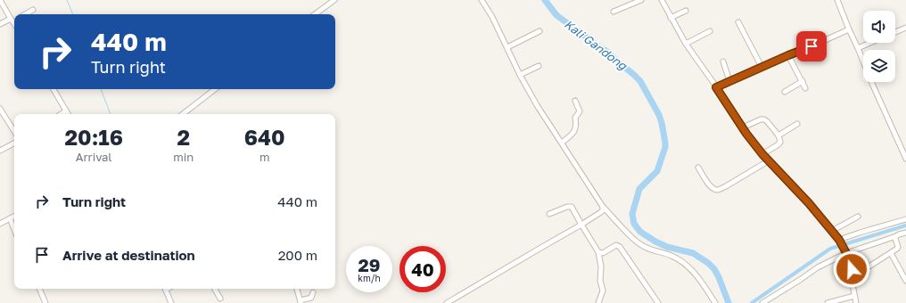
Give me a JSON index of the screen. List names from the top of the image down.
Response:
{
  "water": ["Kali Gandong"],
  "page": {
    "turn": ["440 m", "Turn right"],
    "eta": [
      "20:16",
      "Arrival",
      "2",
      "min",
      "640",
      "m"
    ],
    "list": [
      {
        "name": "Turn right",
        "value": "440 m"
      },
      {
        "name": "Arrive at destination",
        "value": "200 m"
      }
    ],
    "speed": "29 km/h",
    "limit": "40"
  }
}
